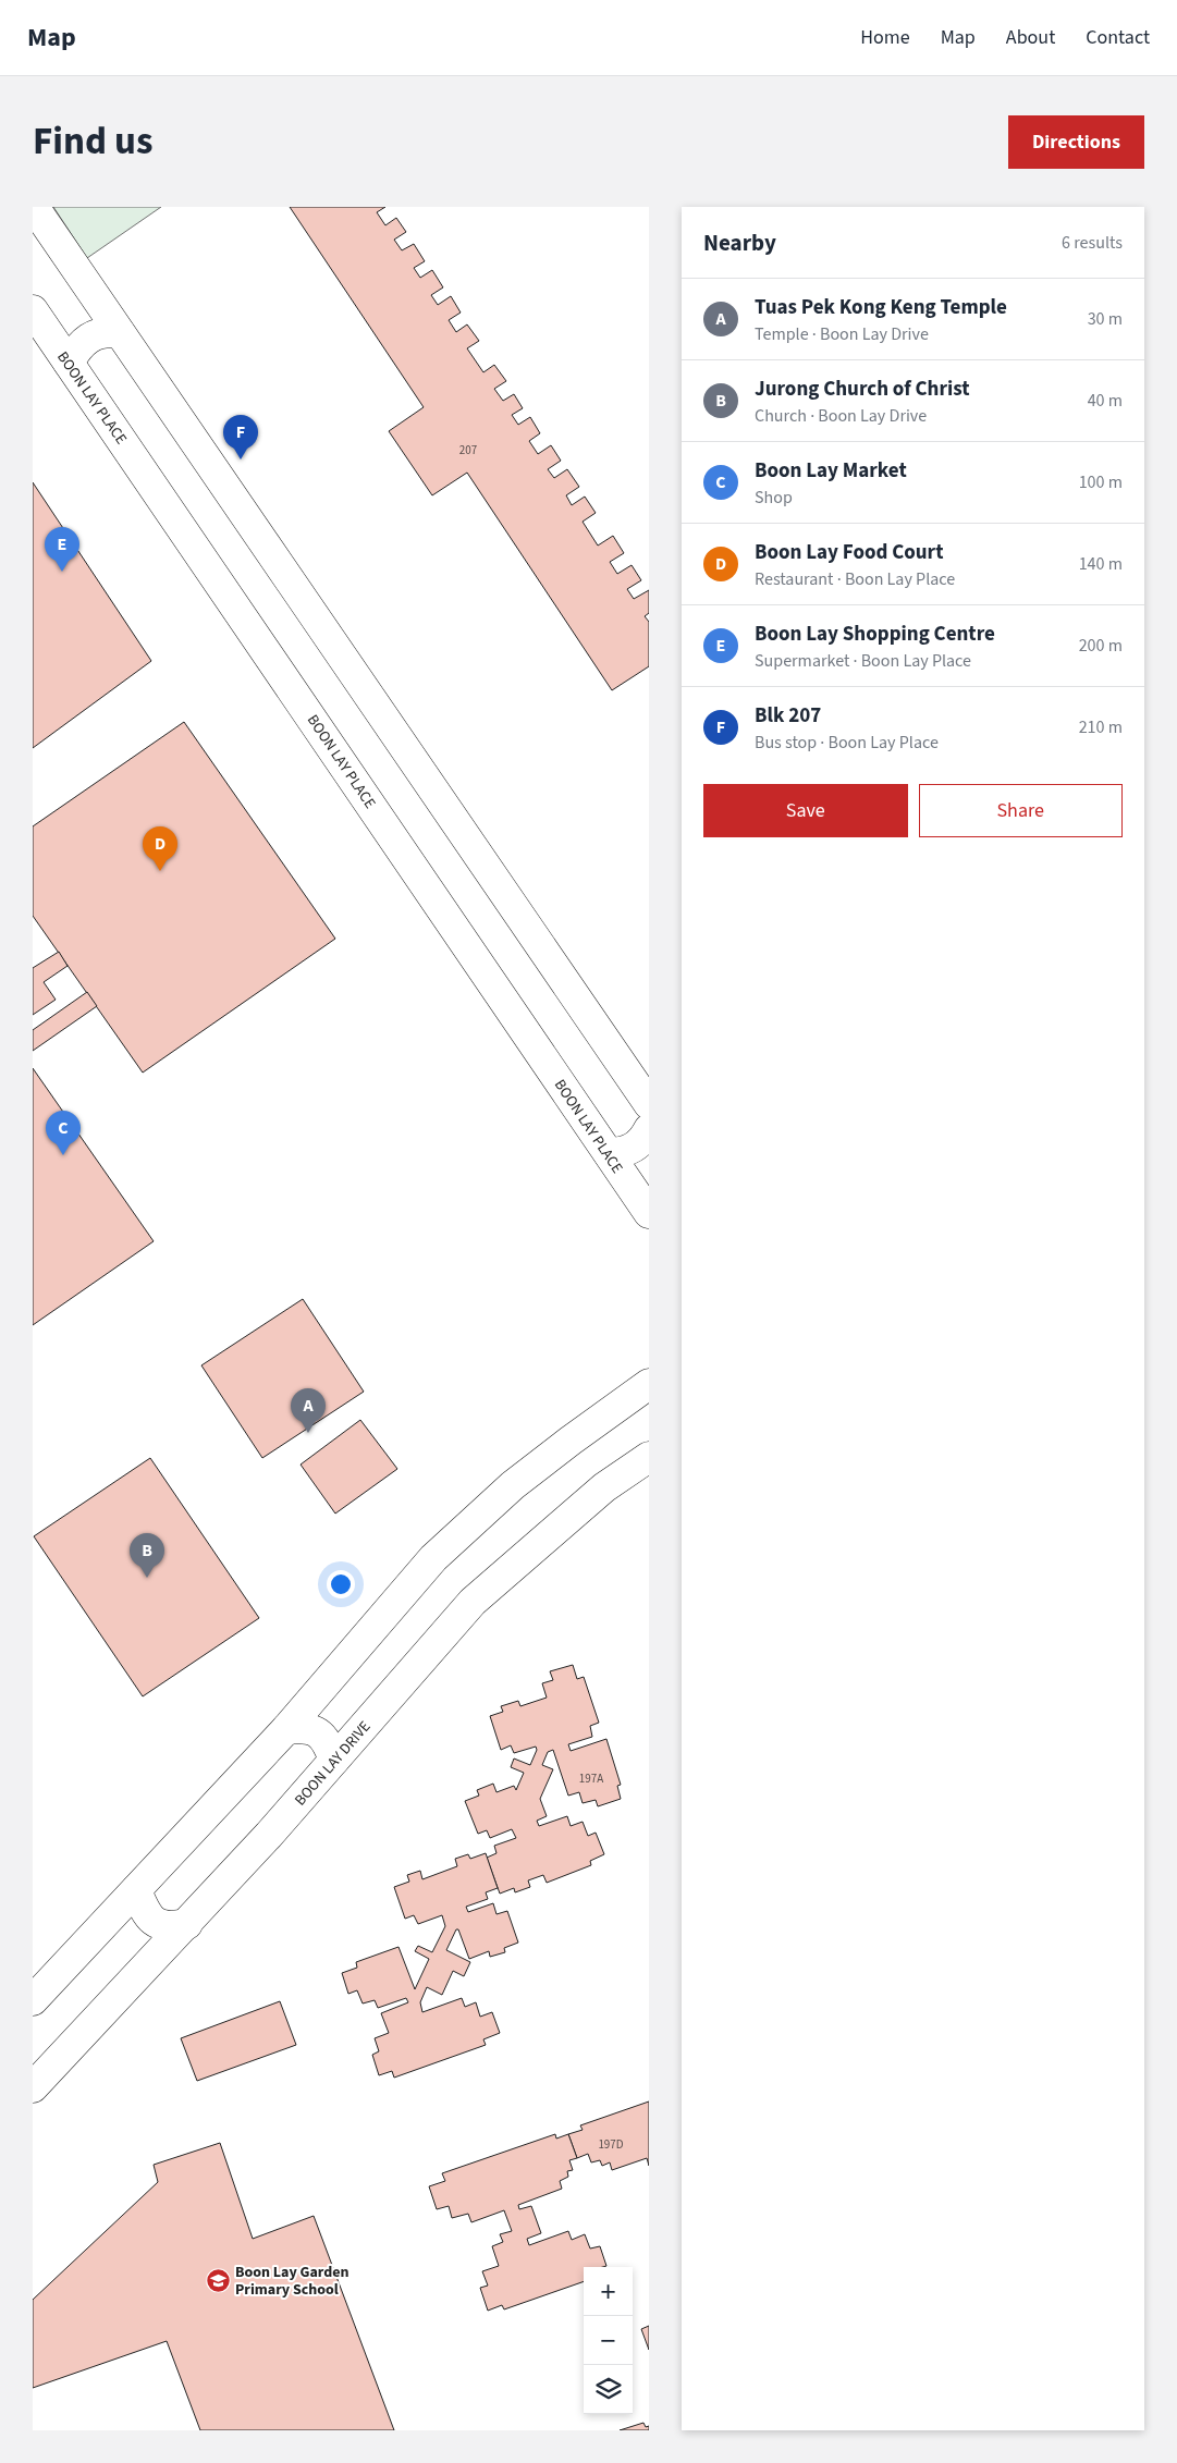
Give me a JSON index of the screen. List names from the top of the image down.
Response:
{
  "streets": {
    "street": ["BOON LAY PLACE", "BOON LAY DRIVE"]
  },
  "places": {
    "school or university": ["Boon Lay Garden Primary School"]
  },
  "house_numbers": ["207", "197A", "197D"],
  "page": {
    "header": "Map",
    "nav": [
      "Home",
      "Map",
      "About",
      "Contact"
    ],
    "title": "Find us",
    "buttons": [
      "Directions",
      ["Save", "Share"]
    ],
    "heading": ["Nearby", "6 results"],
    "list": [
      {
        "mark": "A",
        "name": "Tuas Pek Kong Keng Temple",
        "note": "Temple · Boon Lay Drive",
        "value": "30 m"
      },
      {
        "mark": "B",
        "name": "Jurong Church of Christ",
        "note": "Church · Boon Lay Drive",
        "value": "40 m"
      },
      {
        "mark": "C",
        "name": "Boon Lay Market",
        "note": "Shop",
        "value": "100 m"
      },
      {
        "mark": "D",
        "name": "Boon Lay Food Court",
        "note": "Restaurant · Boon Lay Place",
        "value": "140 m"
      },
      {
        "mark": "E",
        "name": "Boon Lay Shopping Centre",
        "note": "Supermarket · Boon Lay Place",
        "value": "200 m"
      },
      {
        "mark": "F",
        "name": "Blk 207",
        "note": "Bus stop · Boon Lay Place",
        "value": "210 m"
      }
    ],
    "pins": [
      "F",
      "E",
      "D",
      "C",
      "A",
      "B"
    ],
    "map_buttons": ["+", "−"]
  }
}
